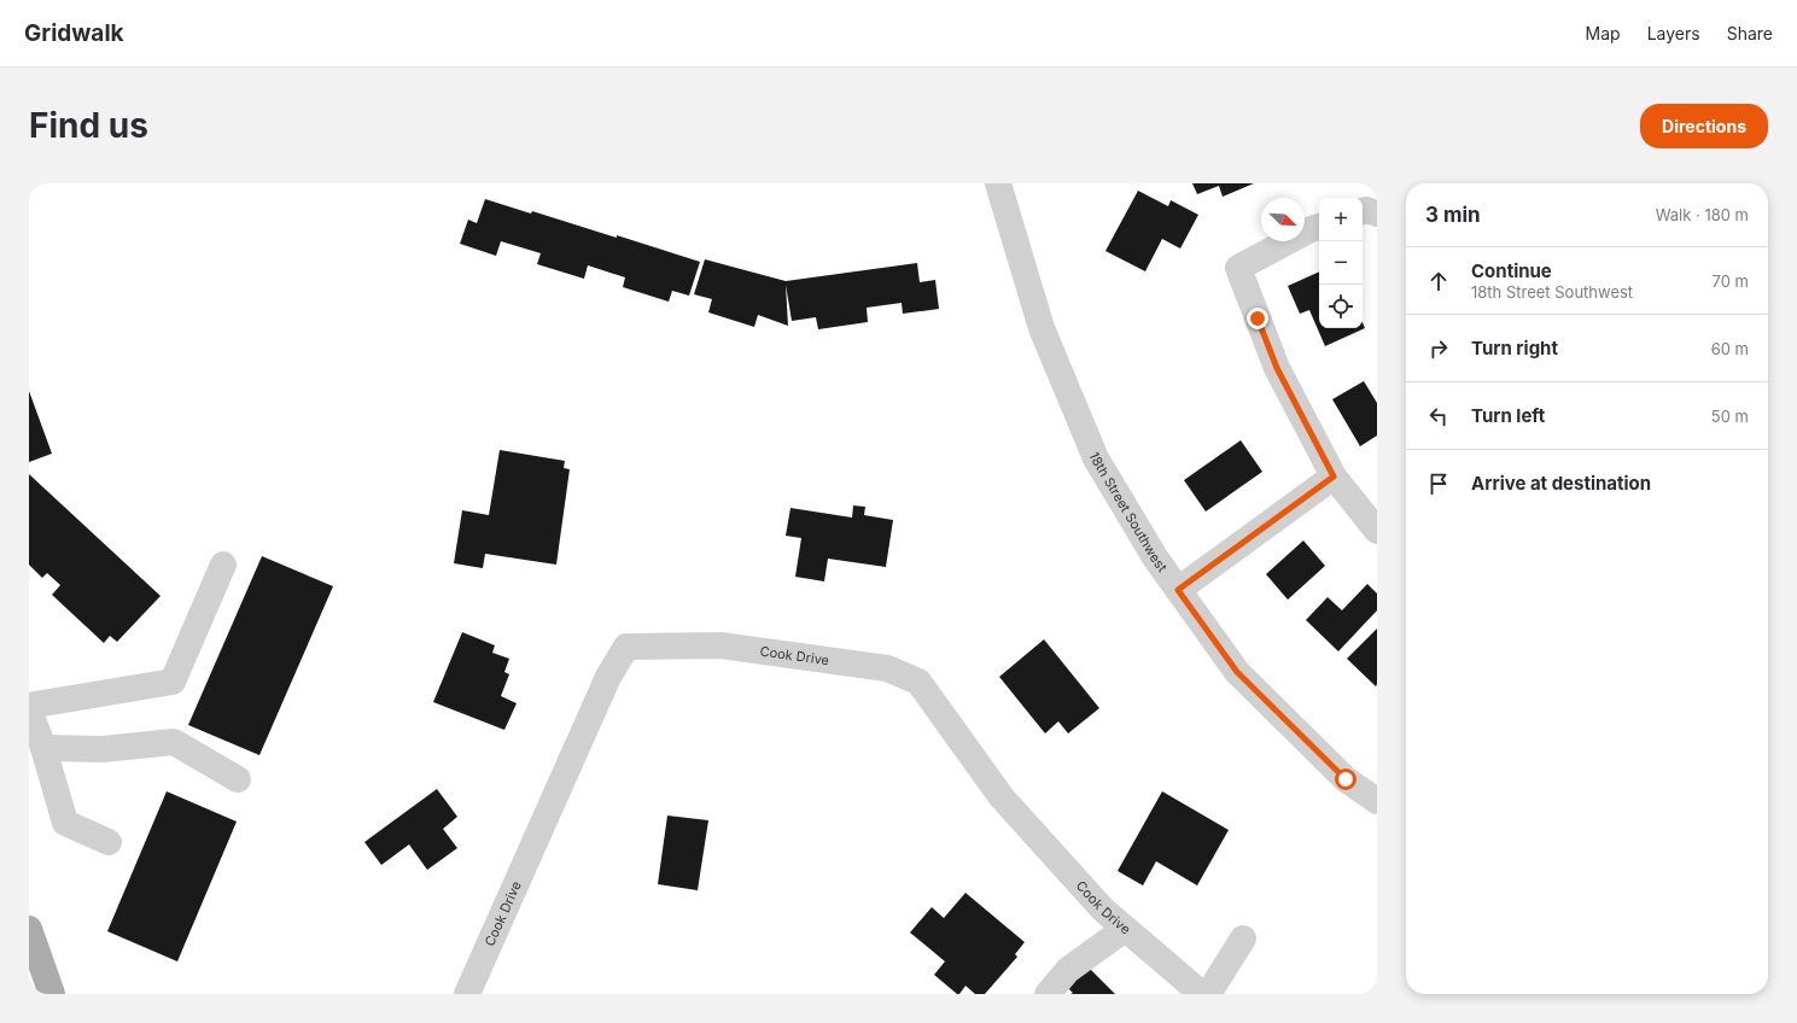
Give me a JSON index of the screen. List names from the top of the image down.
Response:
{
  "streets": {
    "street": ["18th Street Southwest", "Cook Drive"]
  },
  "north": "bottom right",
  "page": {
    "header": "Gridwalk",
    "nav": ["Map", "Layers", "Share"],
    "buttons": "Directions",
    "title": "Find us",
    "heading": ["3 min", "Walk · 180 m"],
    "map_buttons": ["+", "−"],
    "list": [
      ["Continue", "18th Street Southwest", "70 m"],
      ["Turn right", "60 m"],
      ["Turn left", "50 m"],
      "Arrive at destination"
    ]
  }
}
